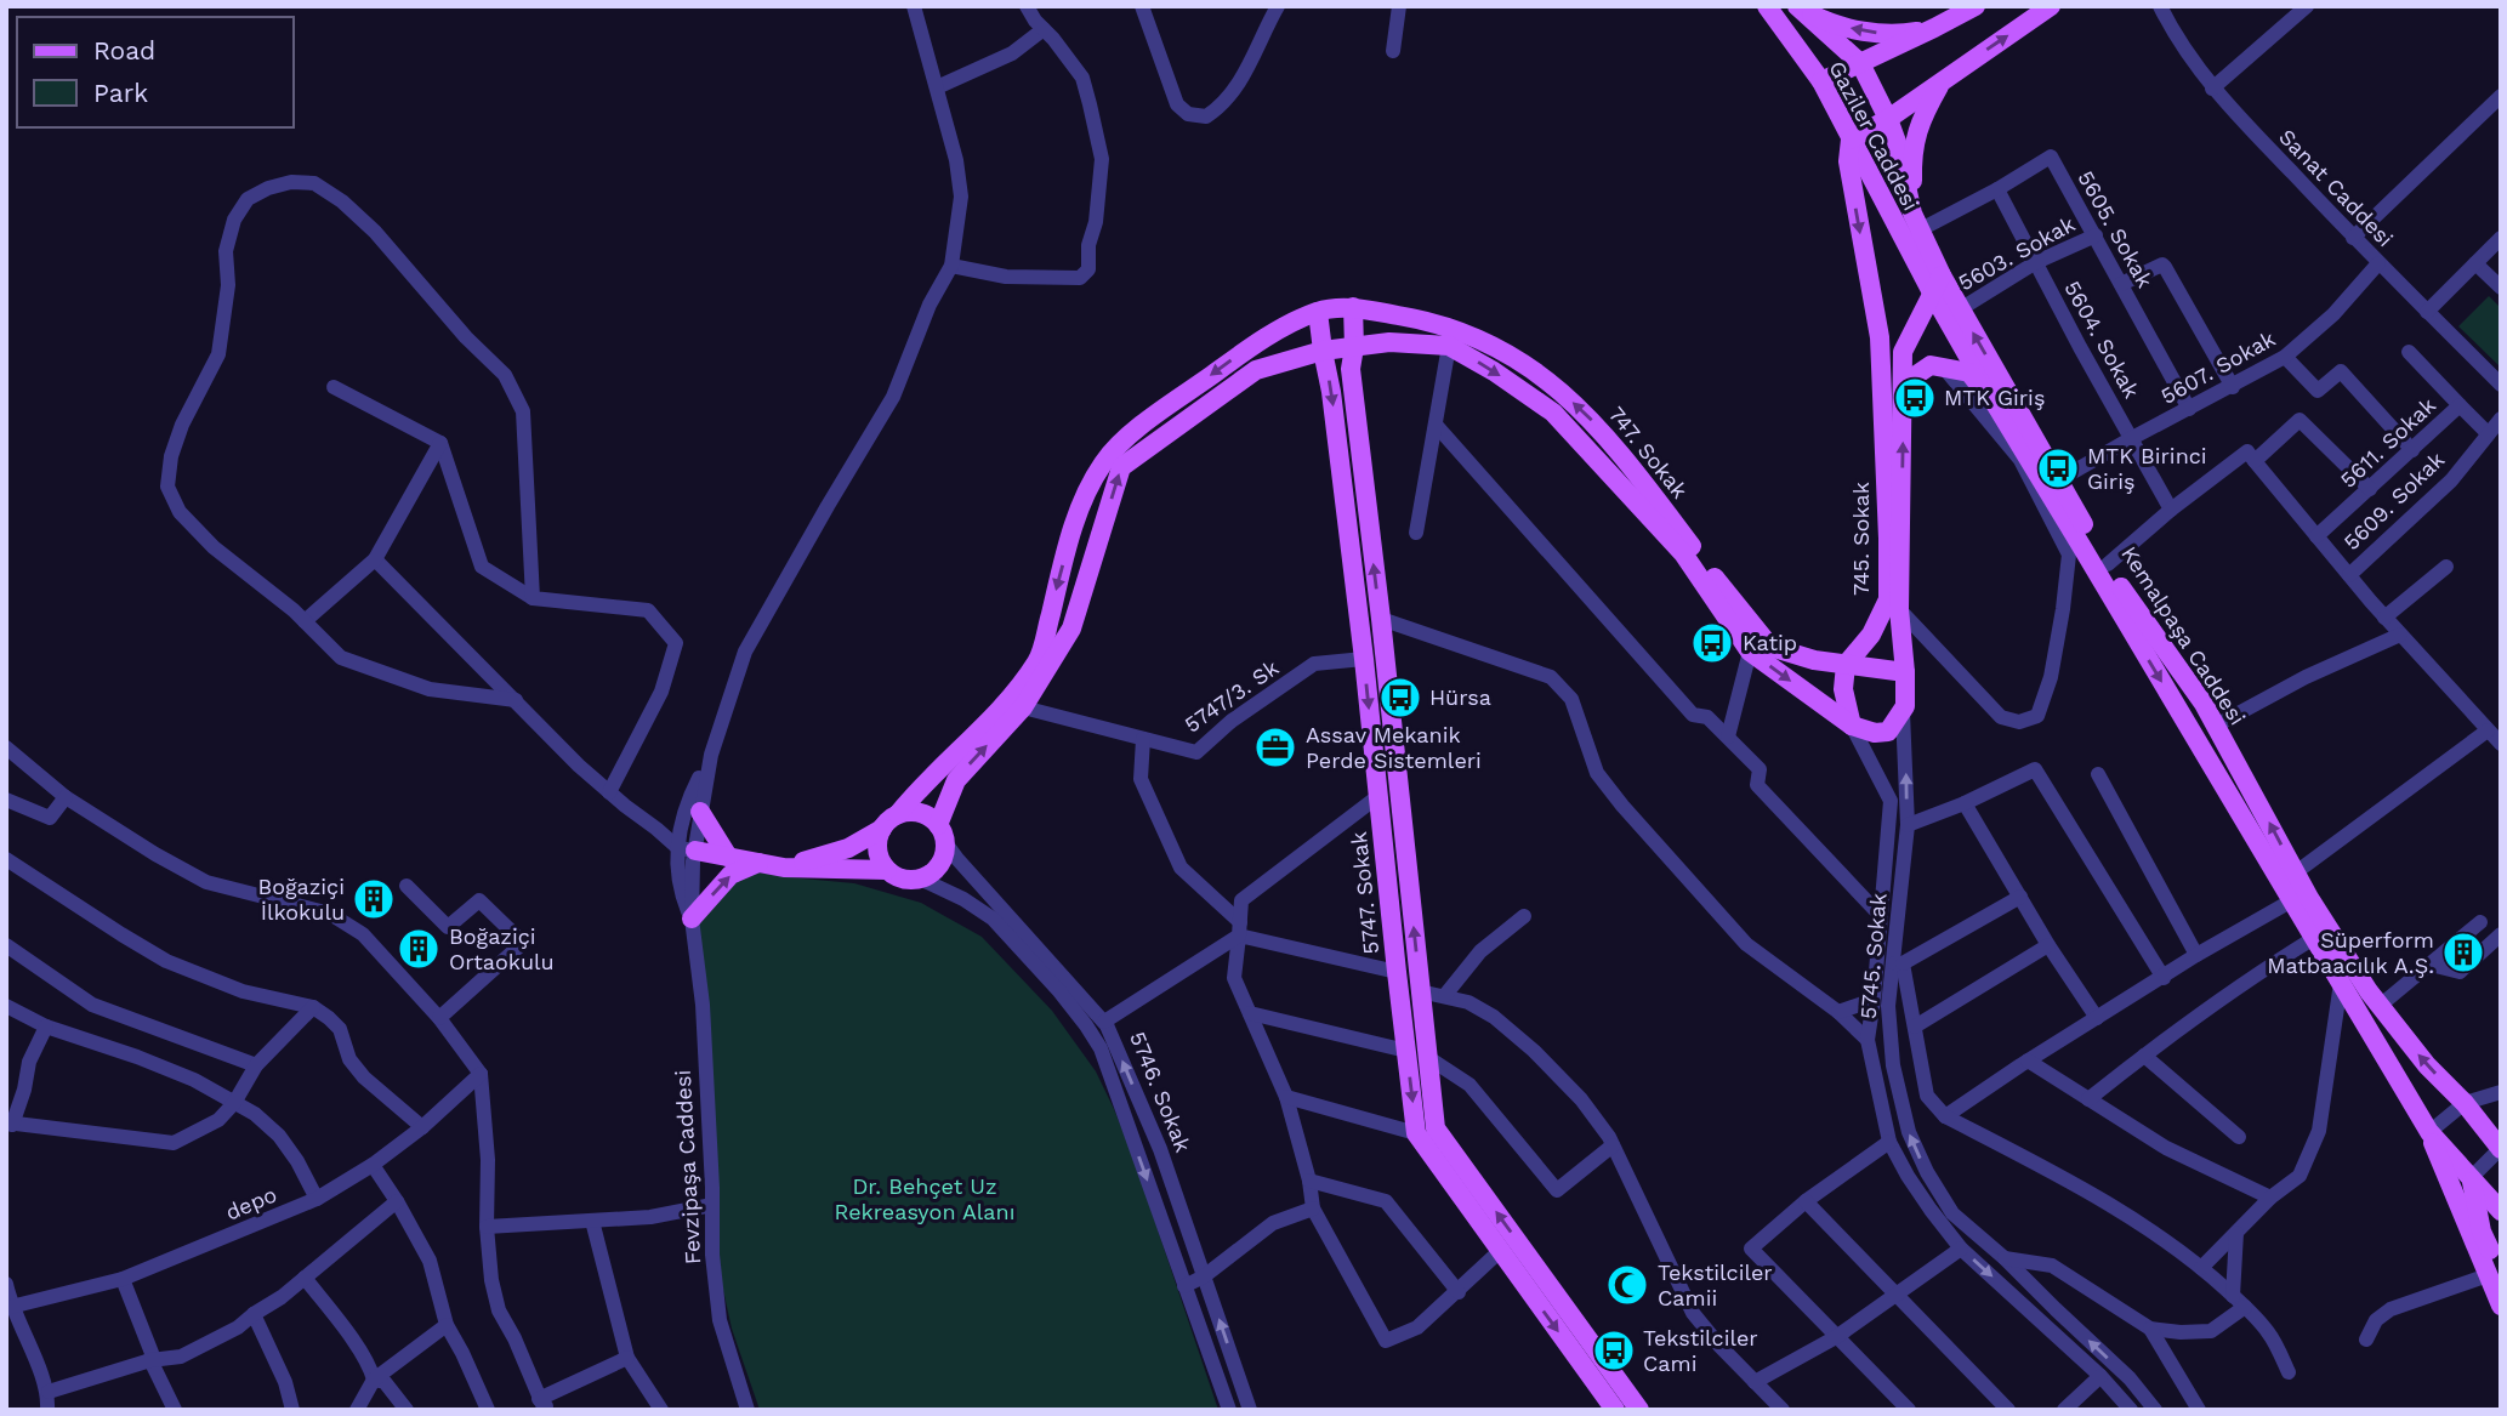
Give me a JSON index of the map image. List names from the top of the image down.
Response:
{
  "streets": {
    "main road": [
      "Gaziler Caddesi",
      "747. Sokak",
      "745. Sokak",
      "Kemalpaşa Caddesi",
      "5747. Sokak"
    ],
    "street": [
      "Sanat Caddesi",
      "5605. Sokak",
      "5603. Sokak",
      "5604. Sokak",
      "5607. Sokak",
      "5611. Sokak",
      "5609. Sokak",
      "5747/3. Sk",
      "5745. Sokak",
      "5746. Sokak",
      "Fevzipaşa Caddesi",
      "depo"
    ]
  },
  "crossings": [
    ["Gaziler Caddesi", "745. Sokak"],
    ["Gaziler Caddesi", "Kemalpaşa Caddesi"],
    ["Sanat Caddesi", "5607. Sokak"],
    ["5605. Sokak", "5603. Sokak"],
    ["5605. Sokak", "5604. Sokak"],
    ["5605. Sokak", "5607. Sokak"],
    ["5605. Sokak", "Kemalpaşa Caddesi"],
    ["5603. Sokak", "5604. Sokak"],
    ["5603. Sokak", "Kemalpaşa Caddesi"],
    ["5604. Sokak", "5607. Sokak"],
    ["5607. Sokak", "Kemalpaşa Caddesi"],
    ["5611. Sokak", "5609. Sokak"],
    ["747. Sokak", "745. Sokak"],
    ["747. Sokak", "5747/3. Sk"],
    ["747. Sokak", "5747. Sokak"],
    ["747. Sokak", "5745. Sokak"],
    ["747. Sokak", "5746. Sokak"],
    ["745. Sokak", "Kemalpaşa Caddesi"],
    ["745. Sokak", "5745. Sokak"],
    ["5747/3. Sk", "5747. Sokak"]
  ],
  "parks": ["Dr. Behçet Uz Rekreasyon Alanı"],
  "places": {
    "bus stop": [
      "MTK Giriş",
      "MTK Birinci Giriş",
      "Katip",
      "Hürsa",
      "Tekstilciler Cami"
    ],
    "office": ["Assav Mekanik Perde Sistemleri"],
    "building": ["Boğaziçi İlkokulu", "Boğaziçi Ortaokulu", "Süperform Matbaacılık A.Ş."],
    "mosque": ["Tekstilciler Camii"]
  },
  "legend": ["Road", "Park"]
}
